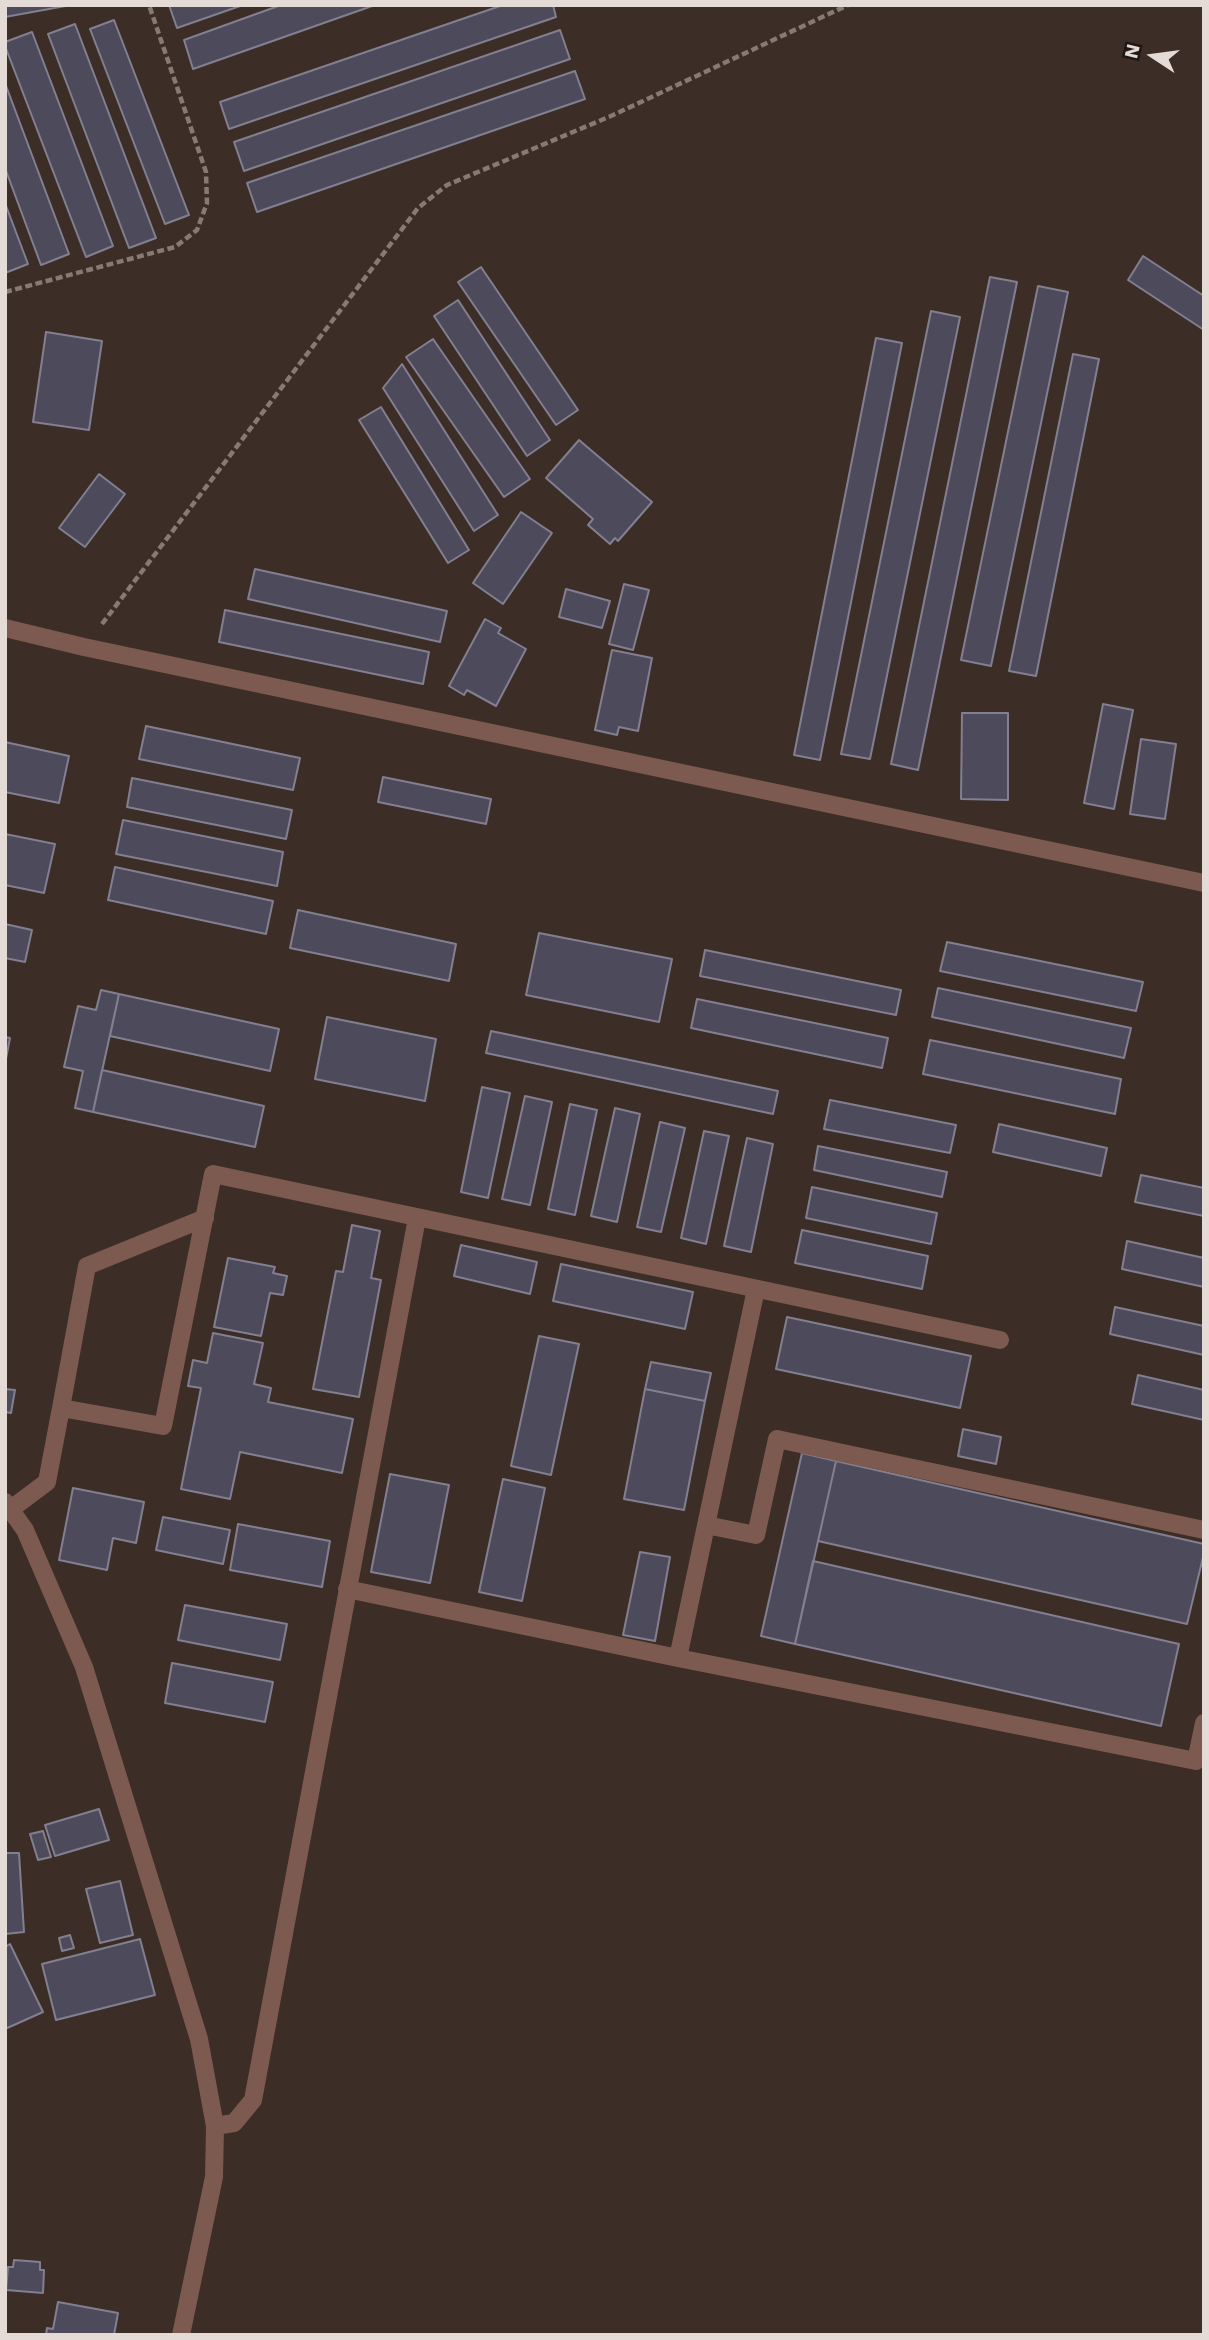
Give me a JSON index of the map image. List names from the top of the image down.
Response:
{
  "north": "left"
}
